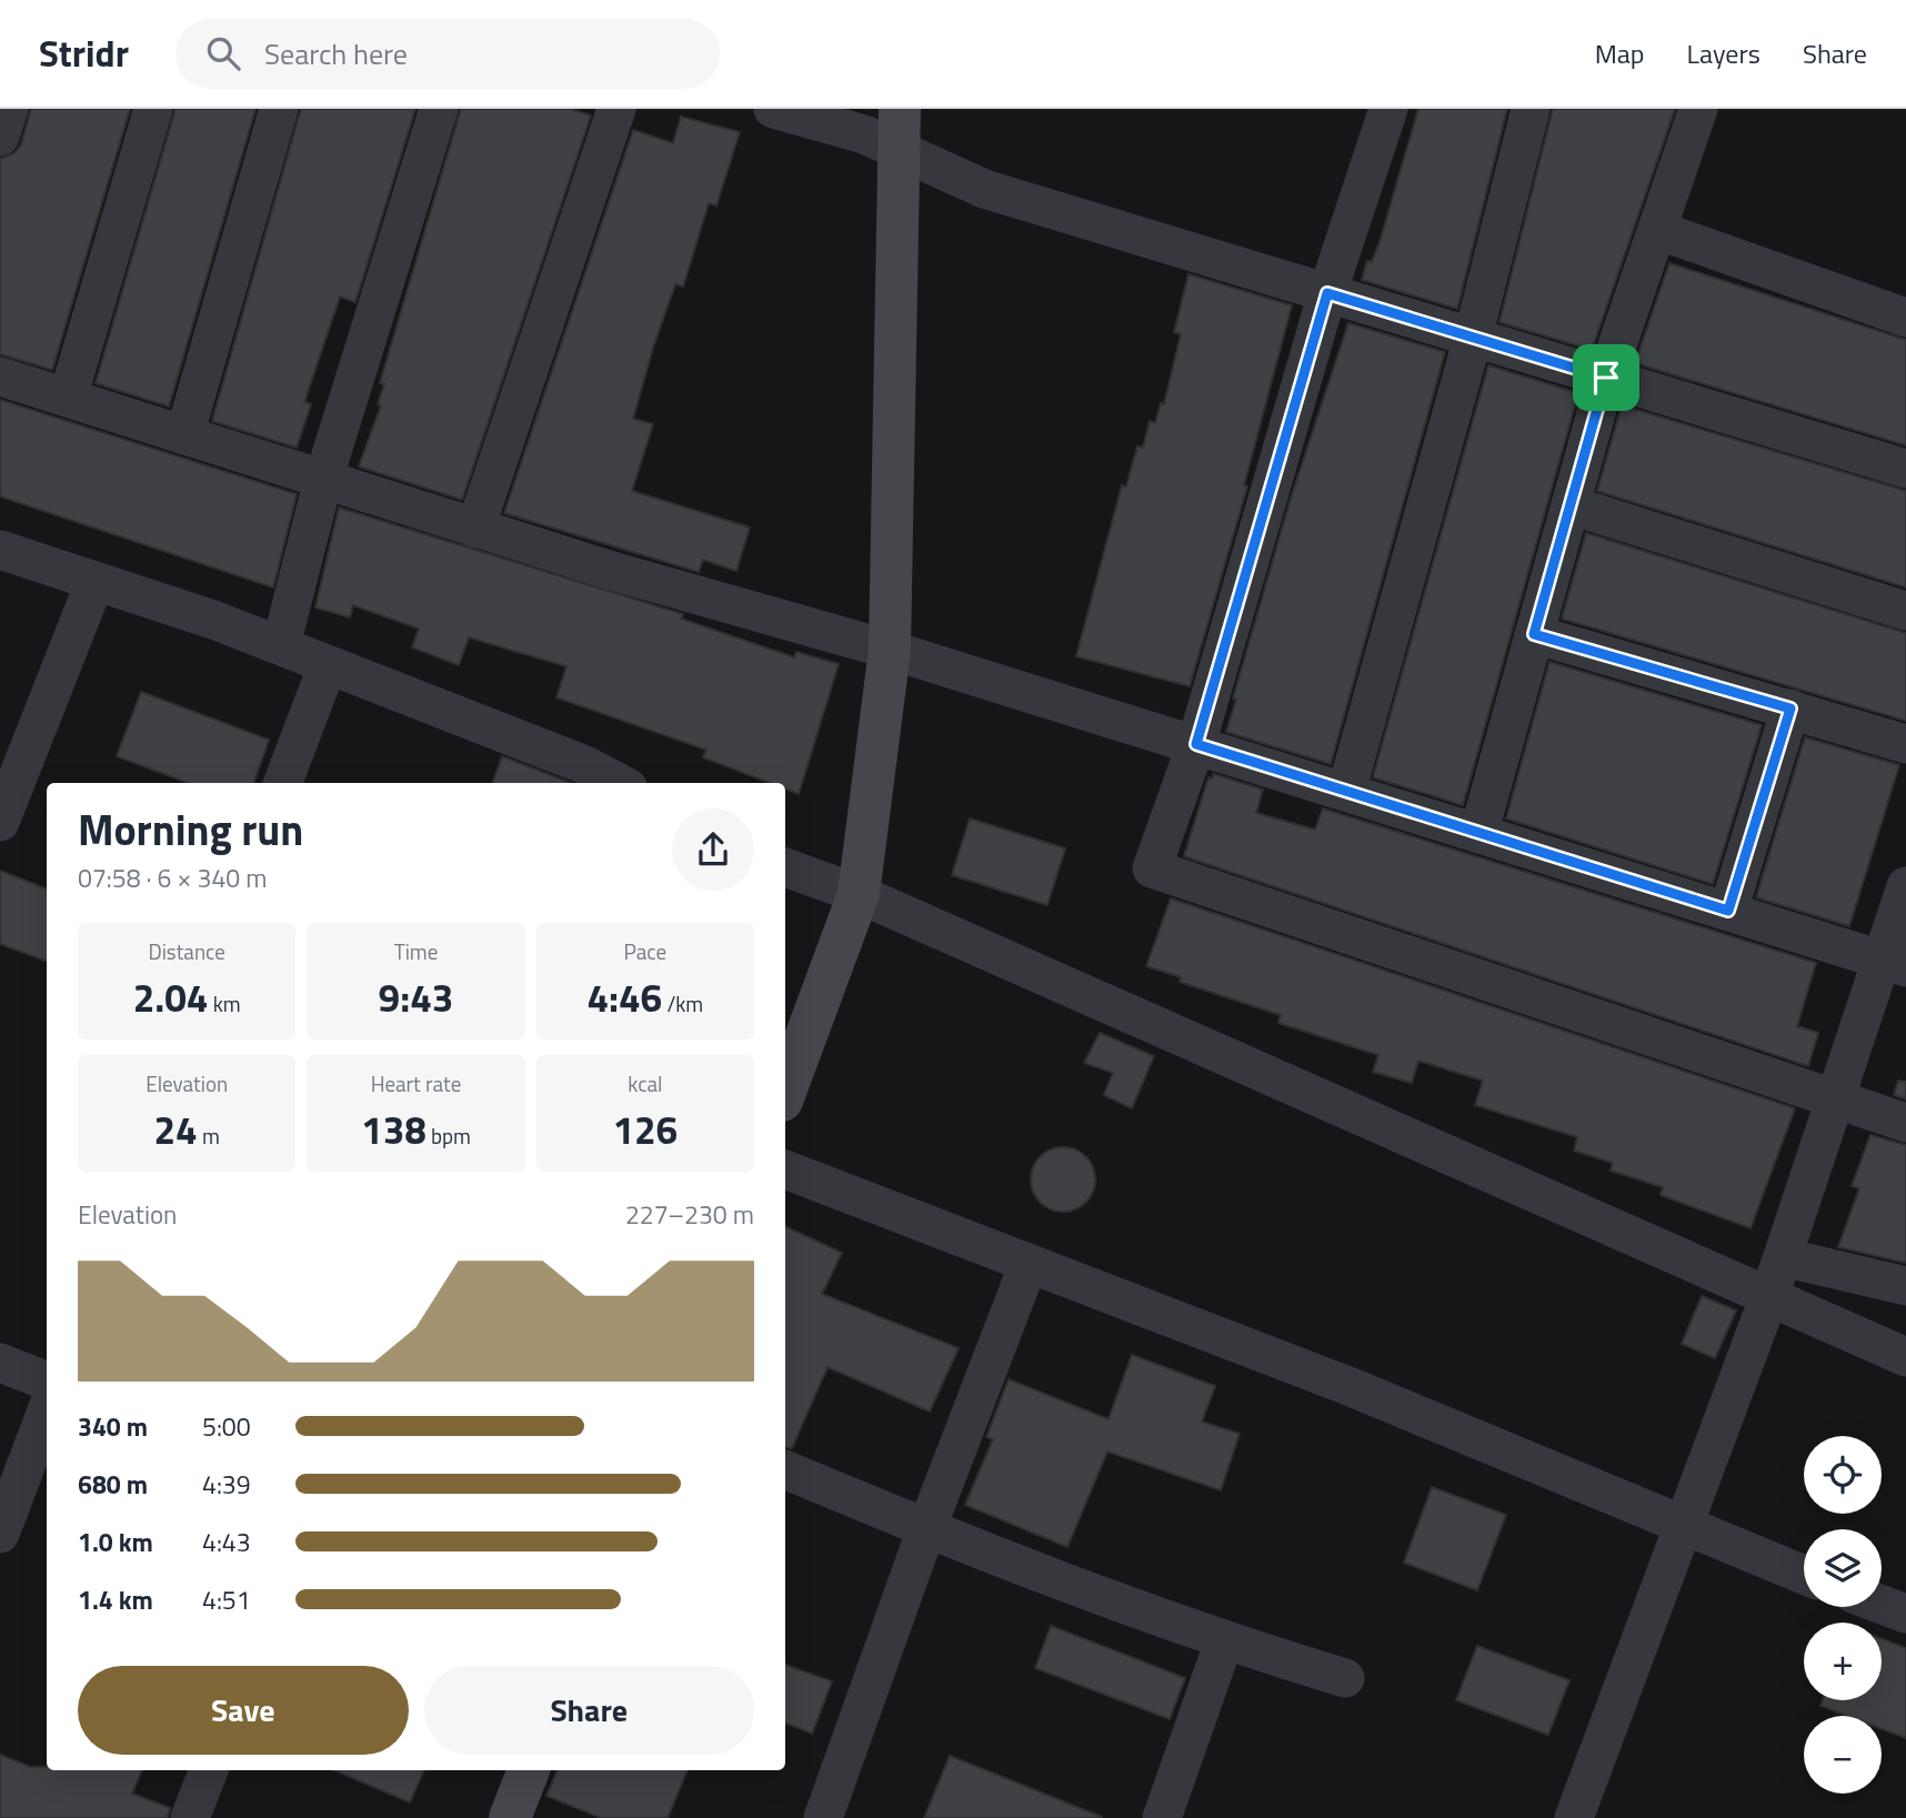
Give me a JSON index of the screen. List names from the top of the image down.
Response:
{
  "page": {
    "header": "Stridr",
    "search": "Search here",
    "nav": ["Map", "Layers", "Share"],
    "heading": ["Morning run", "07:58 · 6 × 340 m"],
    "stats": [
      ["Distance", "2.04 km"],
      ["Time", "9:43"],
      ["Pace", "4:46 /km"],
      ["Elevation", "24 m"],
      ["Heart rate", "138 bpm"],
      ["kcal", "126"]
    ],
    "chart": ["Elevation", "227–230 m"],
    "list": [
      {
        "name": "340 m",
        "note": "5:00"
      },
      {
        "name": "680 m",
        "note": "4:39"
      },
      {
        "name": "1.0 km",
        "note": "4:43"
      },
      {
        "name": "1.4 km",
        "note": "4:51"
      }
    ],
    "map_buttons": ["+", "−"],
    "buttons": ["Save", "Share"]
  }
}
